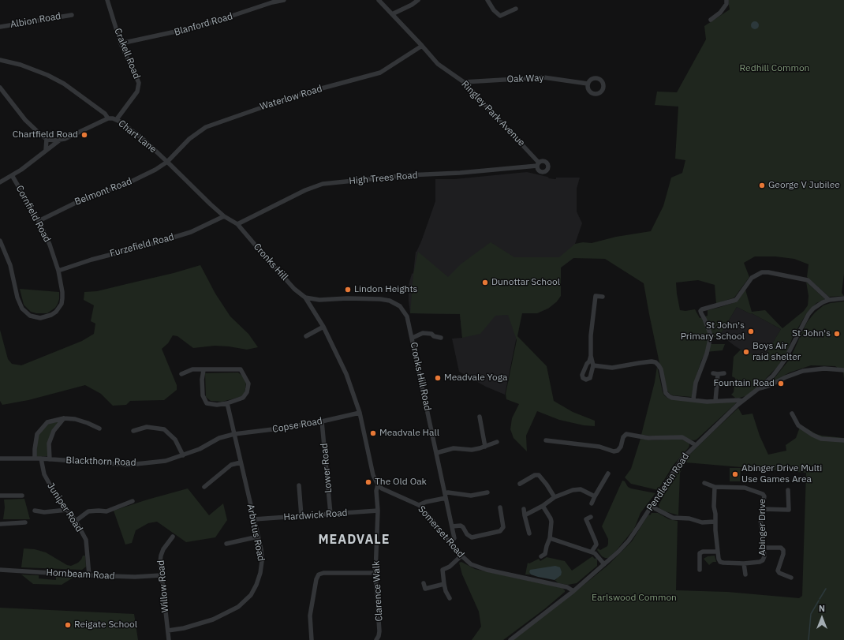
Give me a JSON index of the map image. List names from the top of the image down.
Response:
{
  "streets": {
    "street": [
      "Albion Road",
      "Blanford Road",
      "Crakell Road",
      "Oak Way",
      "Waterlow Road",
      "Ringley Park Avenue",
      "Chart Lane",
      "High Trees Road",
      "Belmont Road",
      "Cornfield Road",
      "Furzefield Road",
      "Cronks Hill",
      "Cronks Hill Road",
      "Copse Road",
      "Blackthorn Road",
      "Lower Road",
      "Pendleton Road",
      "Juniper Road",
      "Hardwick Road",
      "Abinger Drive",
      "Somerset Road",
      "Arbutus Road",
      "Hornbeam Road",
      "Willow Road",
      "Clarence Walk"
    ]
  },
  "crossings": [
    ["Blanford Road", "Crakell Road"],
    ["Crakell Road", "Chart Lane"],
    ["Oak Way", "Ringley Park Avenue"],
    ["Waterlow Road", "Ringley Park Avenue"],
    ["Waterlow Road", "Chart Lane"],
    ["Waterlow Road", "Belmont Road"],
    ["Ringley Park Avenue", "High Trees Road"],
    ["Chart Lane", "High Trees Road"],
    ["Chart Lane", "Belmont Road"],
    ["Chart Lane", "Furzefield Road"],
    ["Chart Lane", "Cronks Hill"],
    ["High Trees Road", "Cronks Hill"],
    ["Belmont Road", "Cornfield Road"],
    ["Cornfield Road", "Furzefield Road"],
    ["Cronks Hill", "Cronks Hill Road"],
    ["Cronks Hill Road", "Somerset Road"],
    ["Copse Road", "Blackthorn Road"],
    ["Copse Road", "Lower Road"],
    ["Copse Road", "Arbutus Road"],
    ["Blackthorn Road", "Juniper Road"],
    ["Blackthorn Road", "Arbutus Road"],
    ["Lower Road", "Hardwick Road"],
    ["Pendleton Road", "Somerset Road"],
    ["Juniper Road", "Hornbeam Road"],
    ["Hardwick Road", "Arbutus Road"],
    ["Hardwick Road", "Clarence Walk"],
    ["Somerset Road", "Clarence Walk"],
    ["Arbutus Road", "Willow Road"],
    ["Hornbeam Road", "Willow Road"]
  ],
  "districts": ["MEADVALE"],
  "parks": ["Redhill Common", "Earlswood Common"],
  "places": [
    "Chartfield Road",
    "George V Jubilee",
    "Dunottar School",
    "Lindon Heights",
    "St John's Primary School",
    "St John's",
    "Boys Air raid shelter",
    "Meadvale Yoga",
    "Fountain Road",
    "Meadvale Hall",
    "Abinger Drive Multi Use Games Area",
    "The Old Oak",
    "Reigate School"
  ],
  "north": "top"
}
